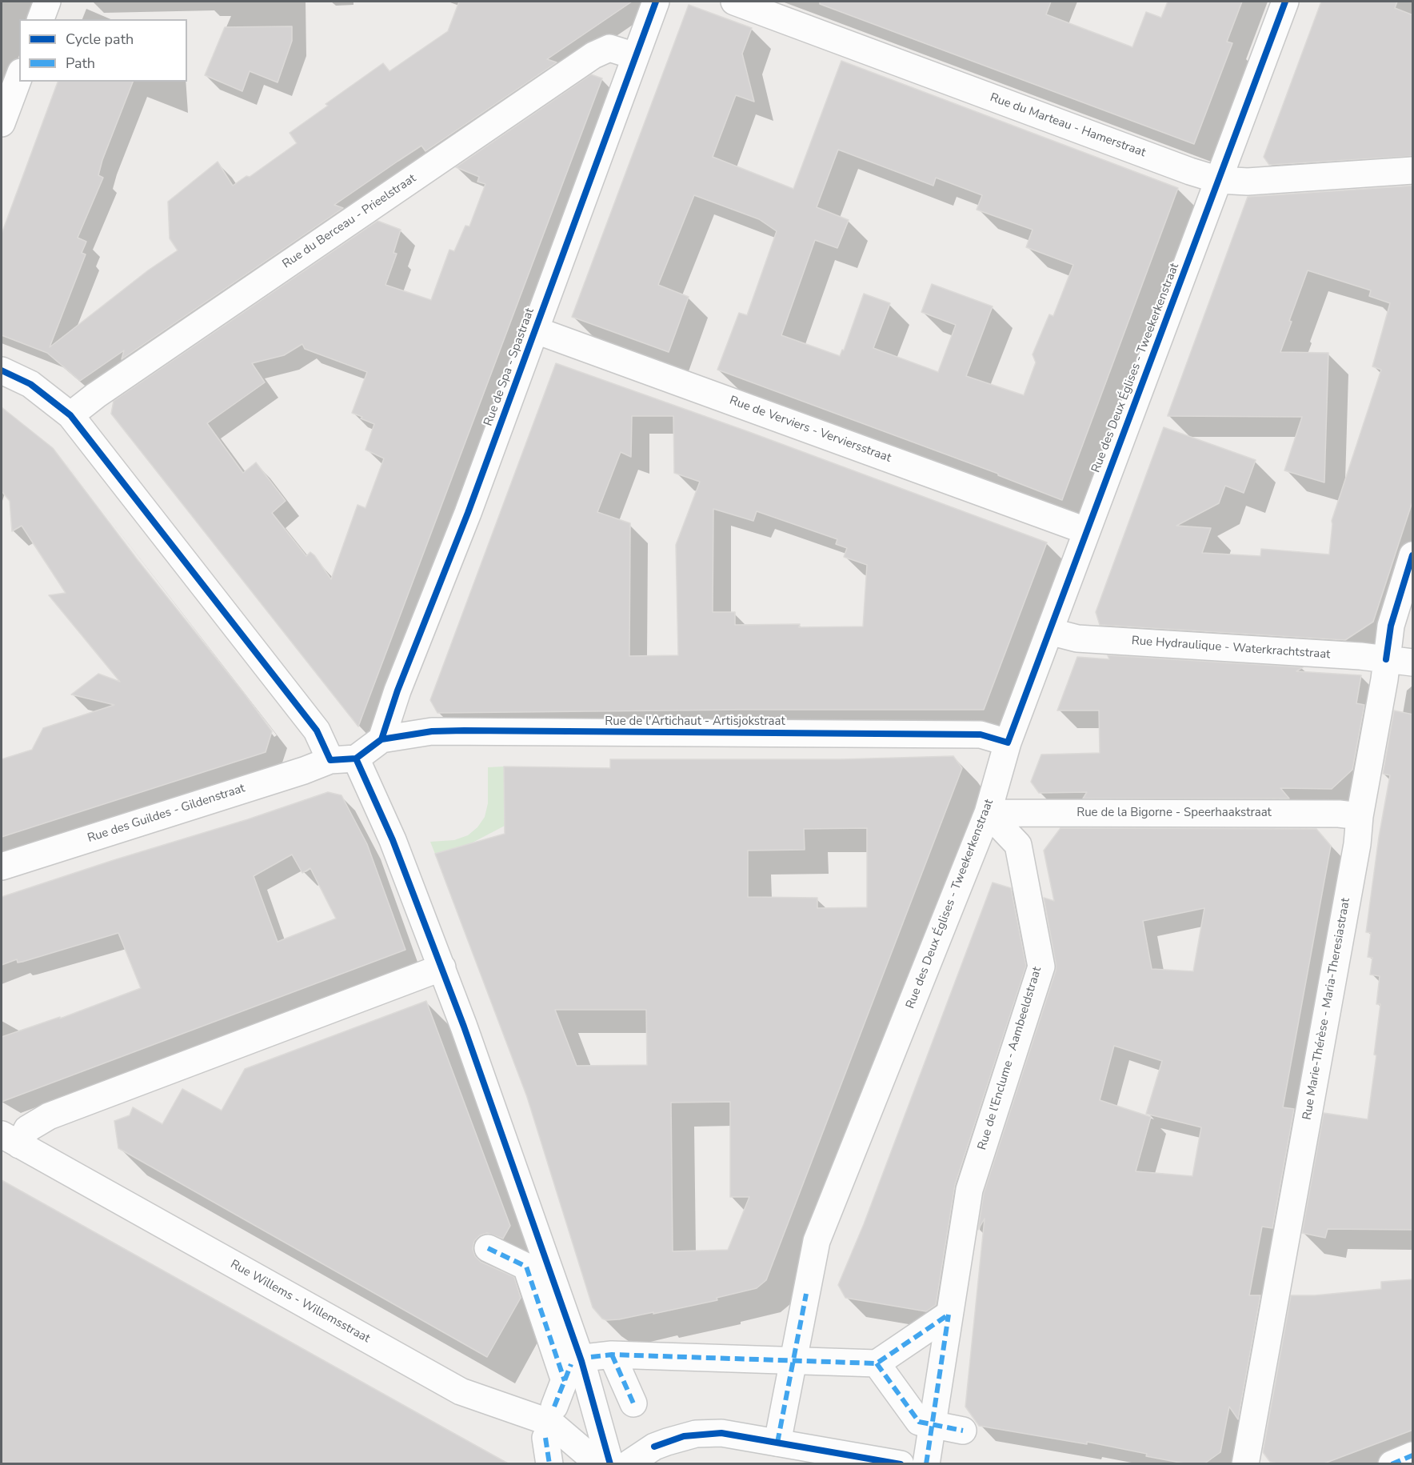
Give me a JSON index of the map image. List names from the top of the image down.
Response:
{
  "streets": {
    "street": [
      "Rue du Marteau - Hamerstraat",
      "Rue du Berceau - Prieelstraat",
      "Rue de Spa - Spastraat",
      "Rue des Deux Églises - Tweekerkenstraat",
      "Rue de Verviers - Verviersstraat",
      "Rue Hydraulique - Waterkrachtstraat",
      "Rue de l'Artichaut - Artisjokstraat",
      "Rue de la Bigorne - Speerhaakstraat",
      "Rue des Guildes - Gildenstraat",
      "Rue Marie-Thérèse - Maria-Theresiastraat",
      "Rue de l'Enclume - Aambeeldstraat",
      "Rue Willems - Willemsstraat"
    ]
  },
  "crossings": [
    ["Rue du Marteau - Hamerstraat", "Rue des Deux Églises - Tweekerkenstraat"],
    ["Rue du Berceau - Prieelstraat", "Rue de Spa - Spastraat"],
    ["Rue de Spa - Spastraat", "Rue de Verviers - Verviersstraat"],
    ["Rue de Spa - Spastraat", "Rue de l'Artichaut - Artisjokstraat"],
    ["Rue des Deux Églises - Tweekerkenstraat", "Rue de Verviers - Verviersstraat"],
    ["Rue des Deux Églises - Tweekerkenstraat", "Rue Hydraulique - Waterkrachtstraat"],
    ["Rue des Deux Églises - Tweekerkenstraat", "Rue de l'Artichaut - Artisjokstraat"],
    ["Rue des Deux Églises - Tweekerkenstraat", "Rue de la Bigorne - Speerhaakstraat"],
    ["Rue des Deux Églises - Tweekerkenstraat", "Rue de l'Enclume - Aambeeldstraat"],
    ["Rue Hydraulique - Waterkrachtstraat", "Rue Marie-Thérèse - Maria-Theresiastraat"],
    ["Rue de la Bigorne - Speerhaakstraat", "Rue Marie-Thérèse - Maria-Theresiastraat"],
    ["Rue de la Bigorne - Speerhaakstraat", "Rue de l'Enclume - Aambeeldstraat"]
  ],
  "legend": ["Cycle path", "Path"]
}
